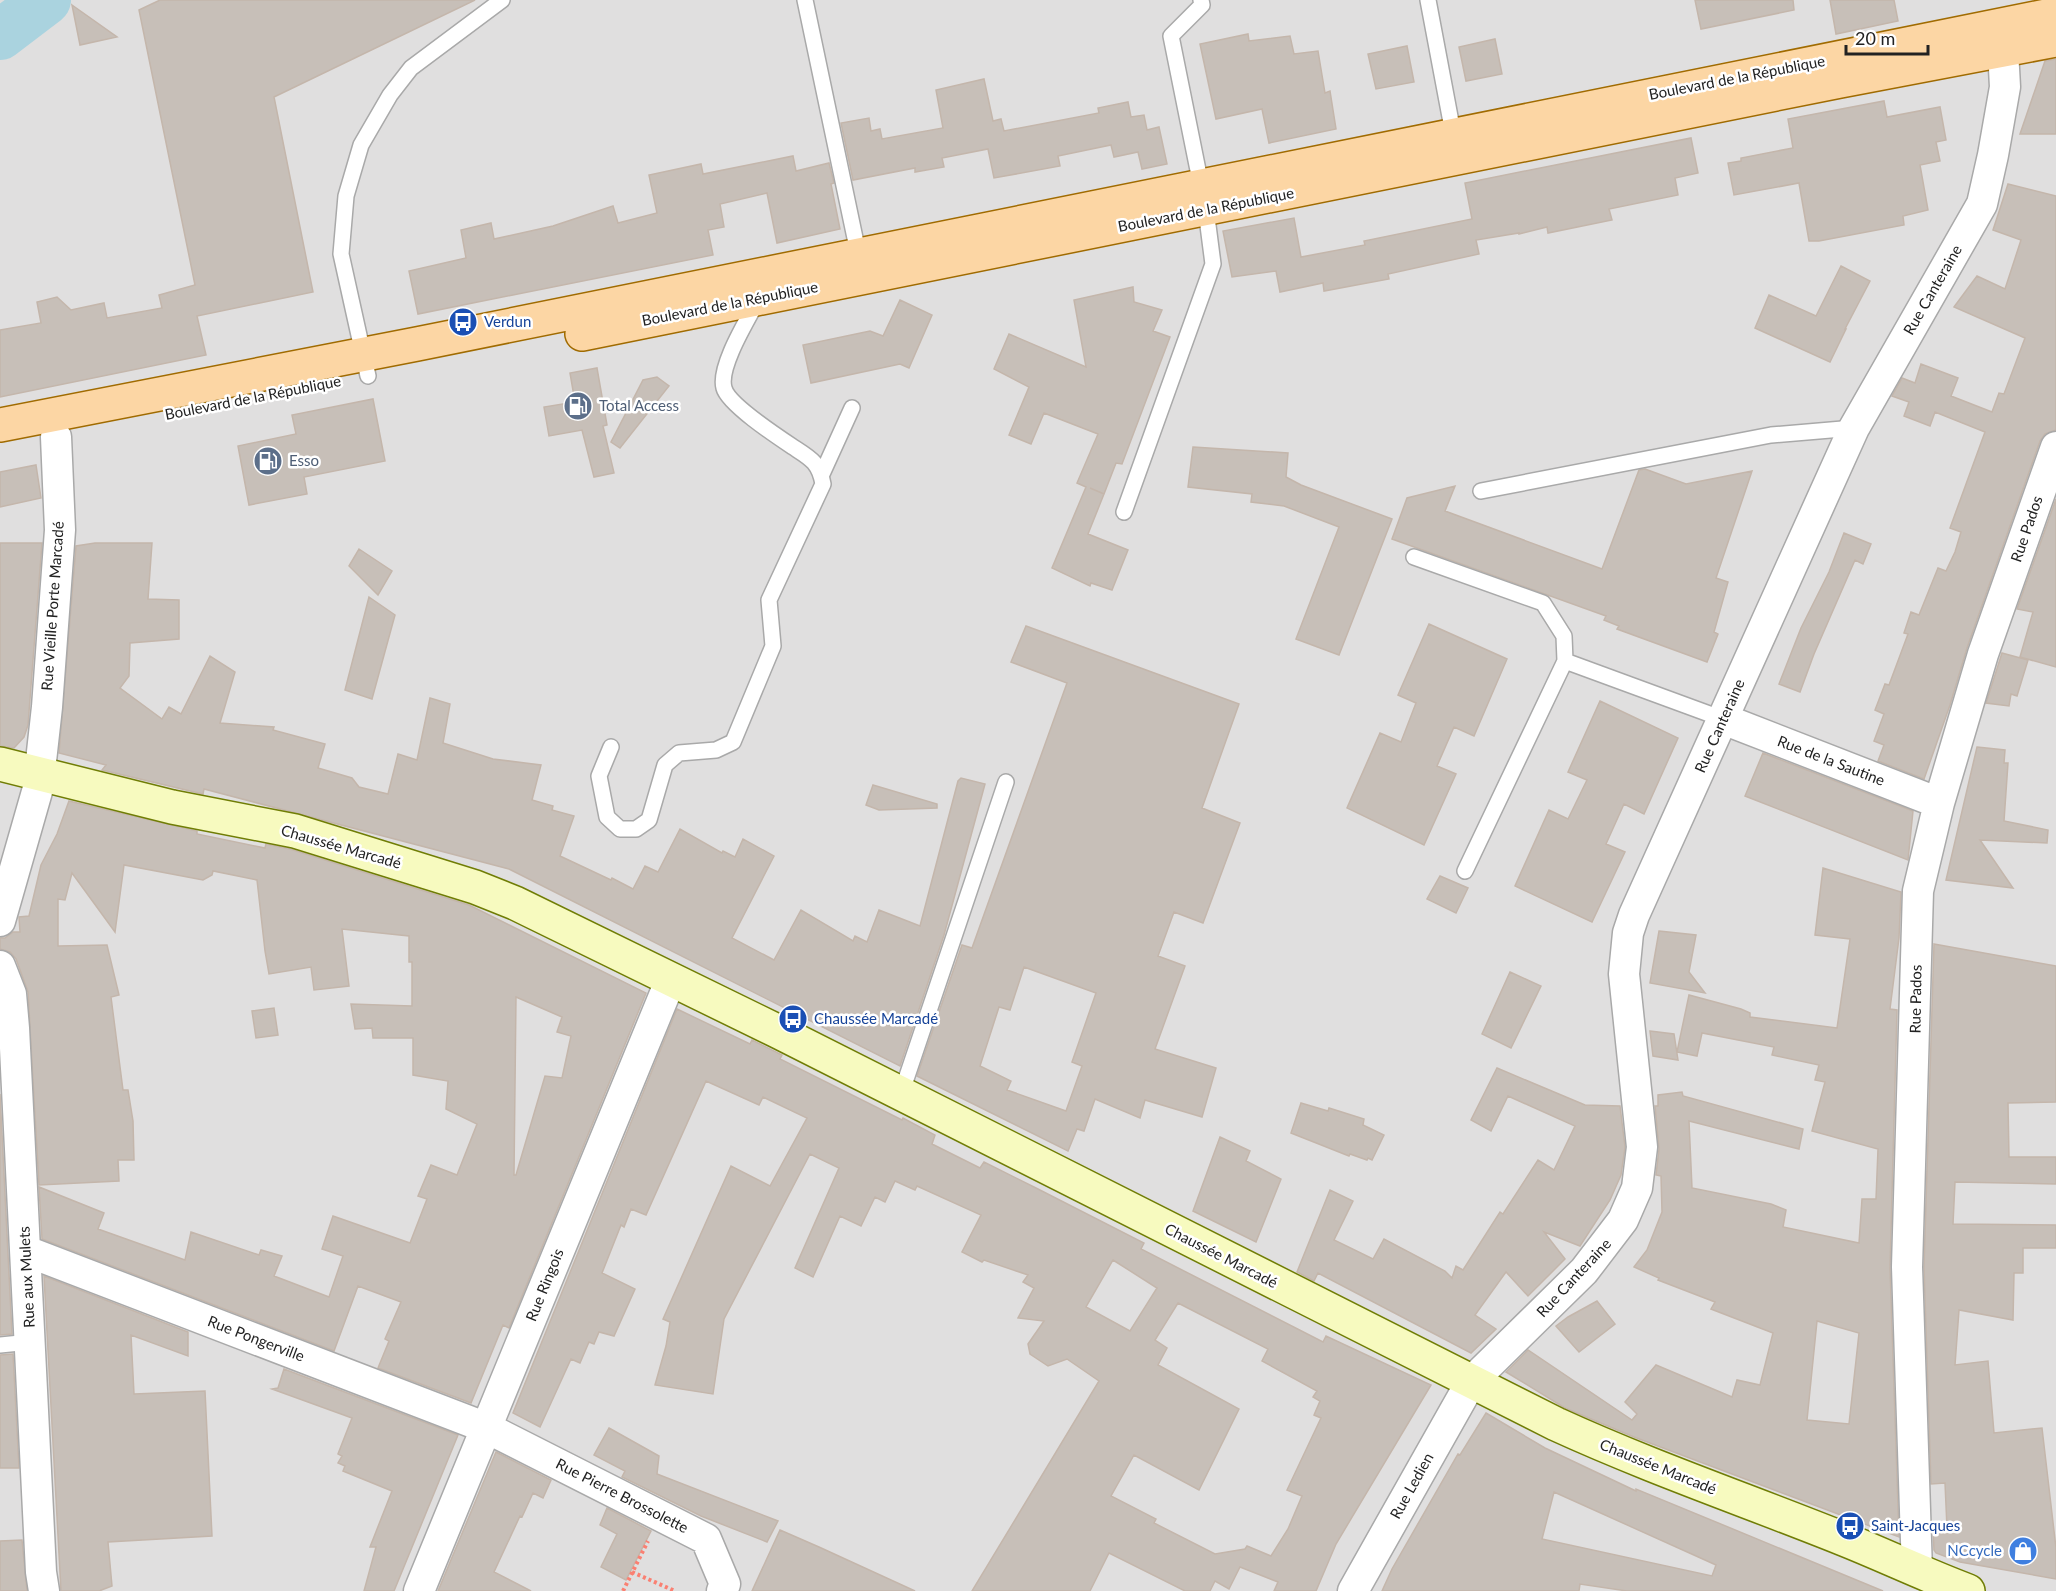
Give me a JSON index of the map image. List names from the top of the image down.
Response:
{
  "streets": {
    "main road": ["Boulevard de la République"],
    "street": [
      "Rue Canteraine",
      "Rue Pados",
      "Rue Vieille Porte Marcadé",
      "Rue de la Sautine",
      "Chaussée Marcadé",
      "Rue aux Mulets",
      "Rue Ringois",
      "Rue Pongerville",
      "Rue Ledien",
      "Rue Pierre Brossolette"
    ]
  },
  "crossings": [
    ["Boulevard de la République", "Rue Canteraine"],
    ["Boulevard de la République", "Rue Vieille Porte Marcadé"],
    ["Rue Canteraine", "Rue de la Sautine"],
    ["Rue Canteraine", "Chaussée Marcadé"],
    ["Rue Canteraine", "Rue Ledien"],
    ["Rue Pados", "Rue de la Sautine"],
    ["Rue Pados", "Chaussée Marcadé"],
    ["Rue Vieille Porte Marcadé", "Chaussée Marcadé"],
    ["Chaussée Marcadé", "Rue Ringois"],
    ["Chaussée Marcadé", "Rue Ledien"],
    ["Rue aux Mulets", "Rue Pongerville"],
    ["Rue Ringois", "Rue Pongerville"],
    ["Rue Ringois", "Rue Pierre Brossolette"],
    ["Rue Pongerville", "Rue Pierre Brossolette"]
  ],
  "places": {
    "bus stop": ["Verdun", "Chaussée Marcadé", "Saint-Jacques"],
    "fuel station": ["Total Access", "Esso"],
    "shop": ["NCcycle"]
  },
  "scale_bar": "20 m"
}
